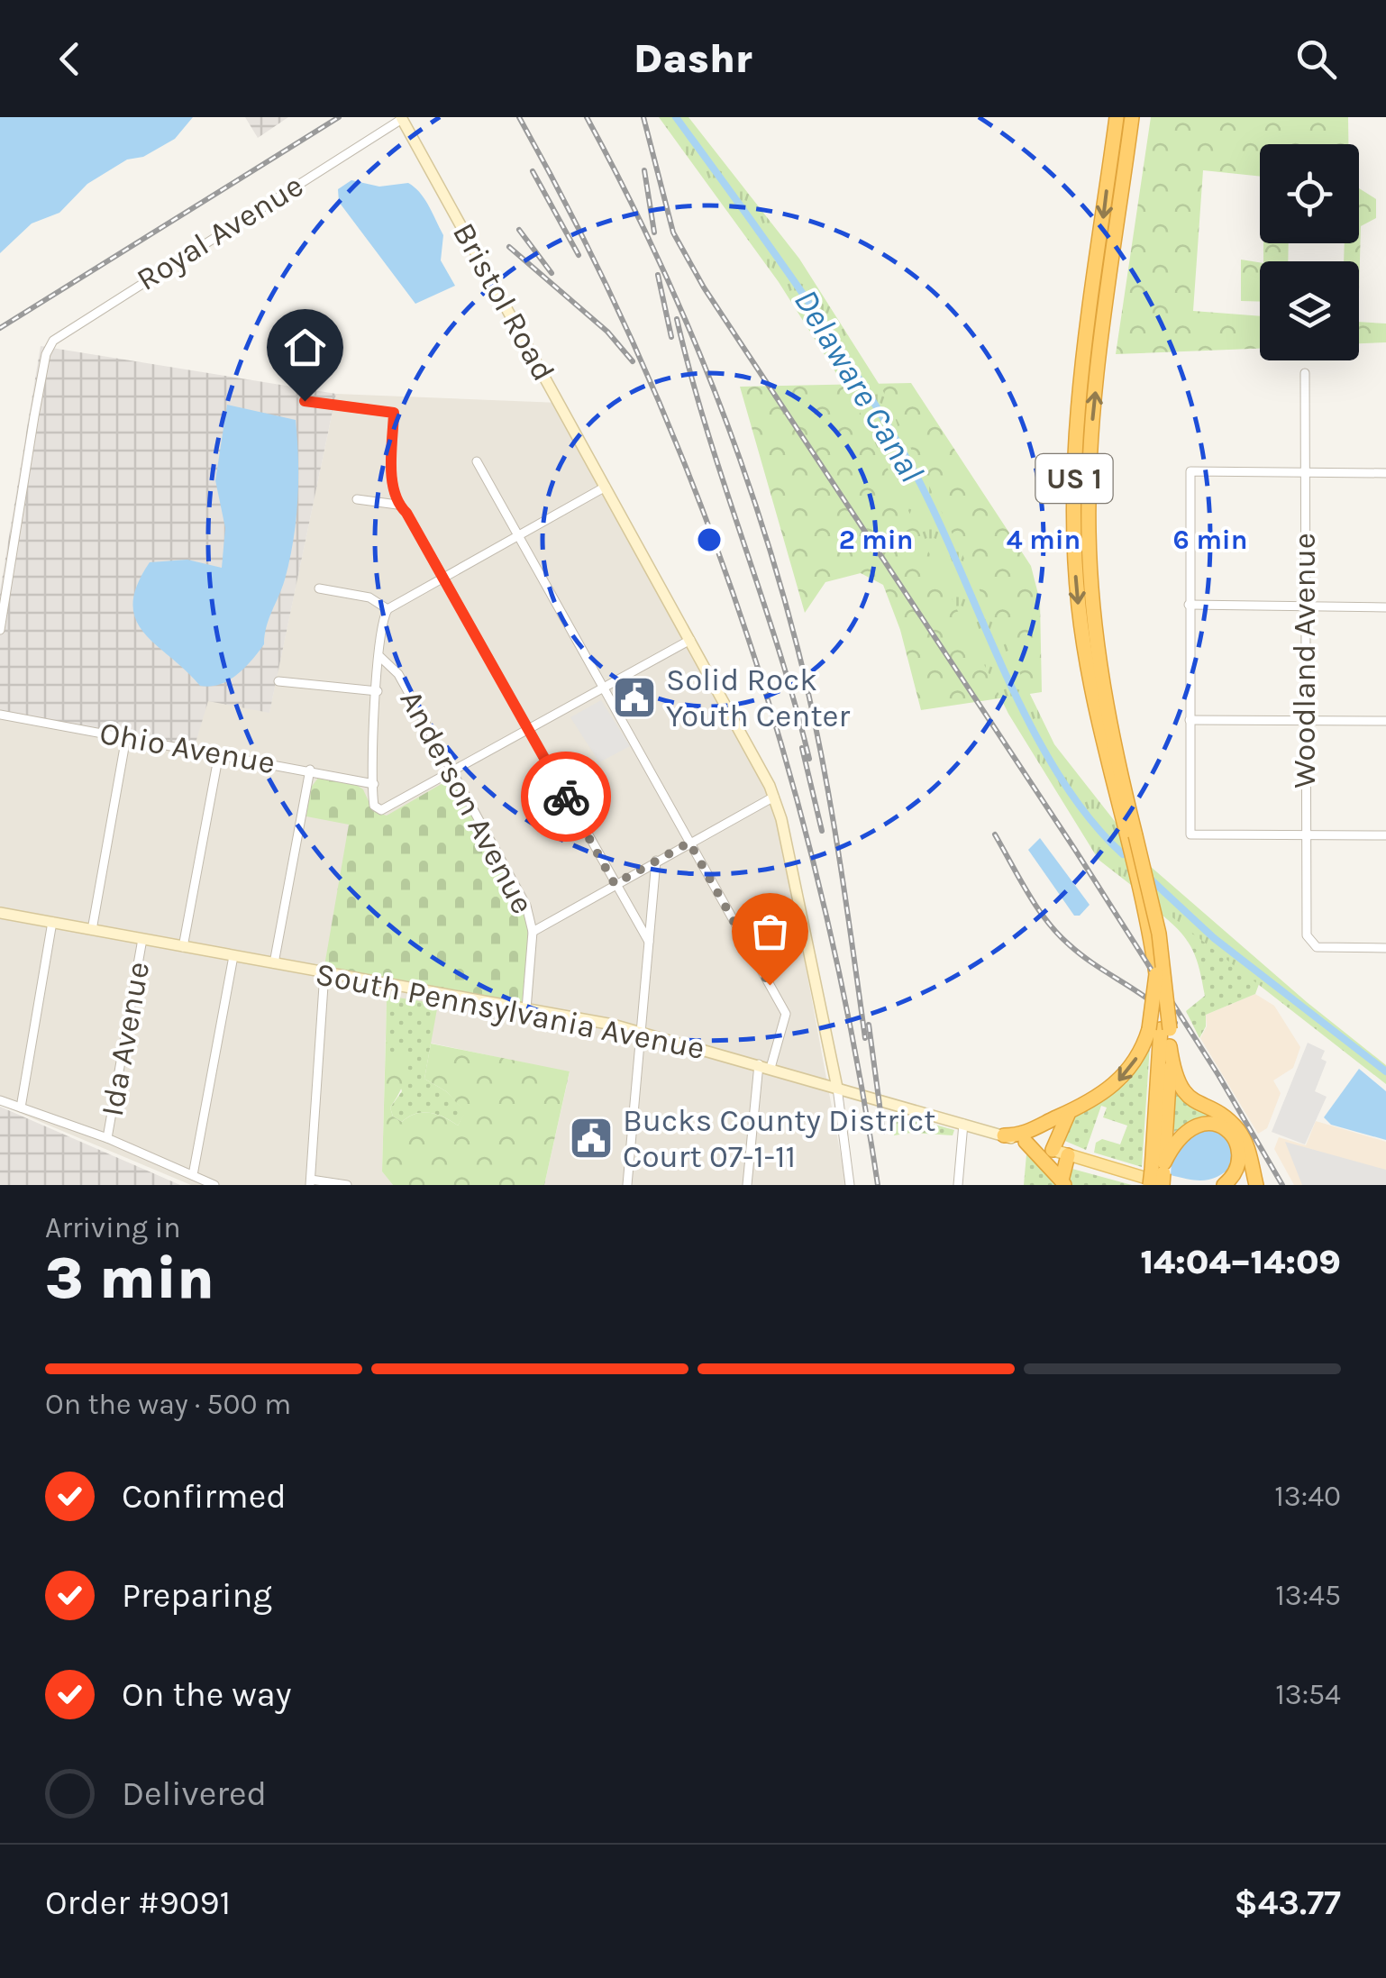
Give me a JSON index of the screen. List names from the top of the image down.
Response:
{
  "streets": {
    "highway": ["US 1"],
    "main road": ["Bristol Road", "South Pennsylvania Avenue"],
    "street": [
      "Royal Avenue",
      "Woodland Avenue",
      "Ohio Avenue",
      "Anderson Avenue",
      "Ida Avenue"
    ]
  },
  "crossings": [
    ["Royal Avenue", "Bristol Road"],
    ["Bristol Road", "South Pennsylvania Avenue"],
    ["US 1", "South Pennsylvania Avenue"],
    ["Anderson Avenue", "South Pennsylvania Avenue"],
    ["South Pennsylvania Avenue", "Ida Avenue"]
  ],
  "water": ["Delaware Canal"],
  "places": {
    "public building": ["Solid Rock Youth Center", "Bucks County District Court 07-1-11"]
  },
  "page": {
    "header": "Dashr",
    "heading": ["3 min", "Arriving in", "14:04–14:09"],
    "panel": ["Order #9091", "$43.77"],
    "bar": "On the way · 500 m",
    "list": [
      ["Confirmed", "13:40"],
      ["Preparing", "13:45"],
      ["On the way", "13:54"],
      "Delivered"
    ]
  },
  "rings": ["2 min", "4 min", "6 min"]
}
